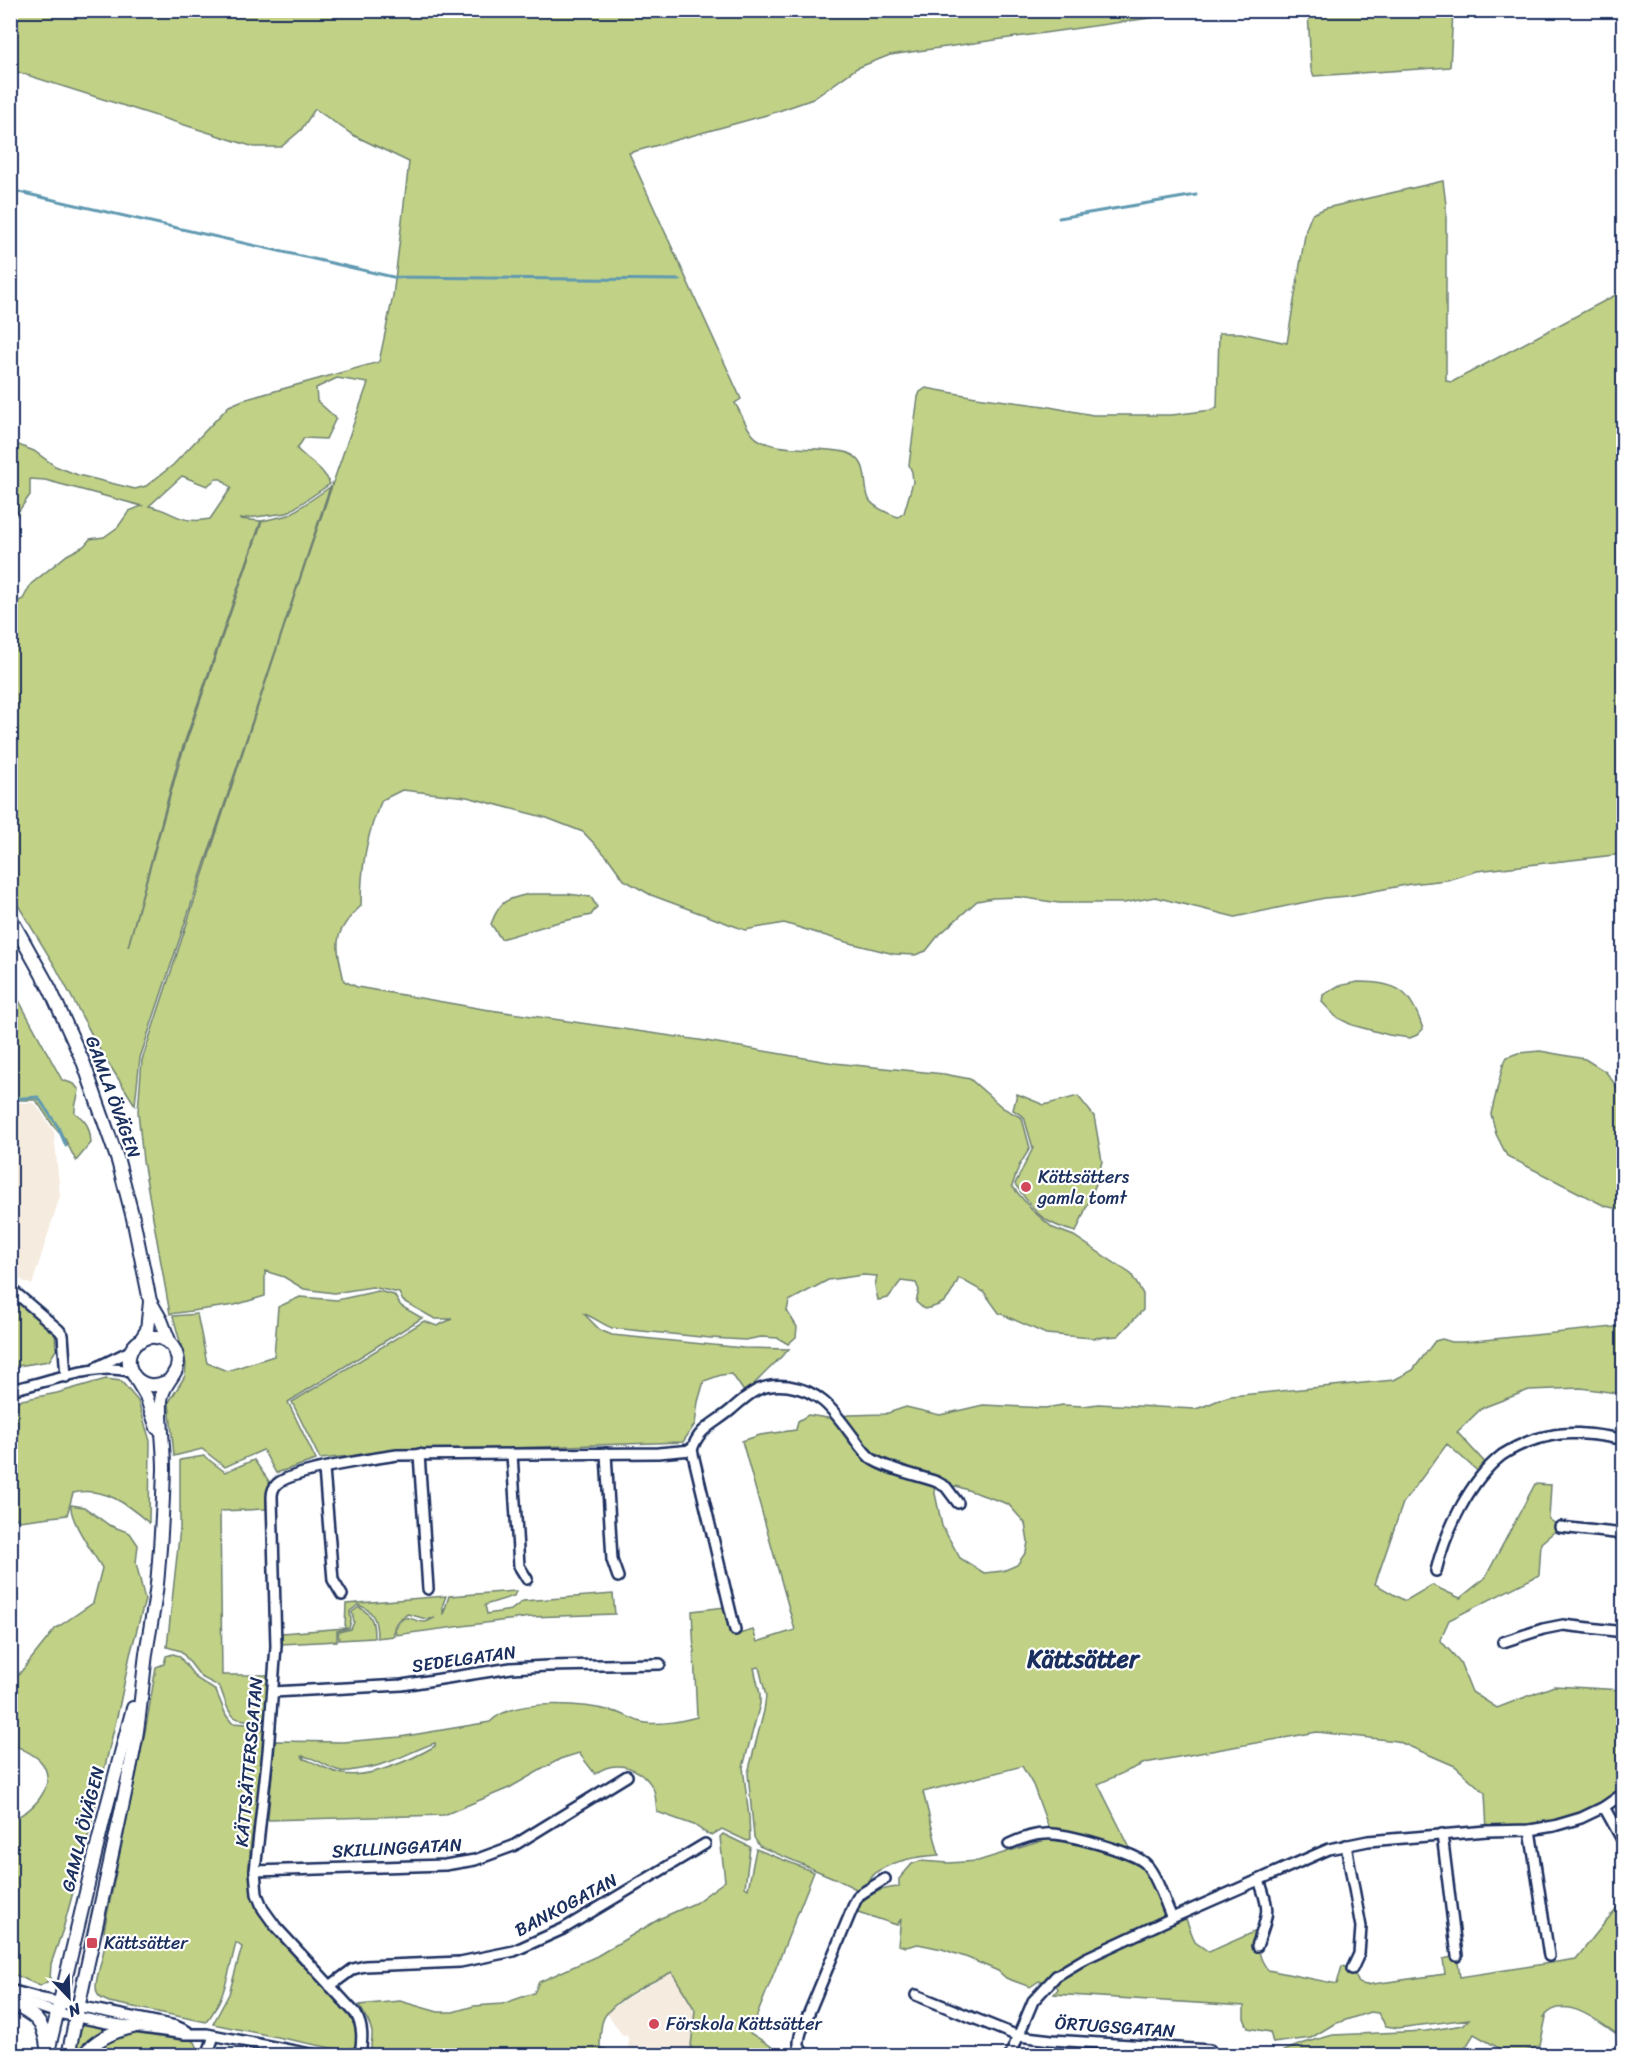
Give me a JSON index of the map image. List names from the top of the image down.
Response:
{
  "streets": {
    "main road": ["GAMLA ÖVÄGEN"],
    "street": [
      "SEDELGATAN",
      "KÄTTSÄTTERSGATAN",
      "SKILLINGGATAN",
      "BANKOGATAN",
      "ÖRTUGSGATAN"
    ]
  },
  "crossings": [
    ["SEDELGATAN", "KÄTTSÄTTERSGATAN"],
    ["KÄTTSÄTTERSGATAN", "SKILLINGGATAN"],
    ["KÄTTSÄTTERSGATAN", "BANKOGATAN"]
  ],
  "districts": ["Kättsätter"],
  "places": {
    "other": ["Kättsätters gamla tomt", "Förskola Kättsätter"],
    "transit": ["Kättsätter"]
  },
  "north": "bottom right"
}
